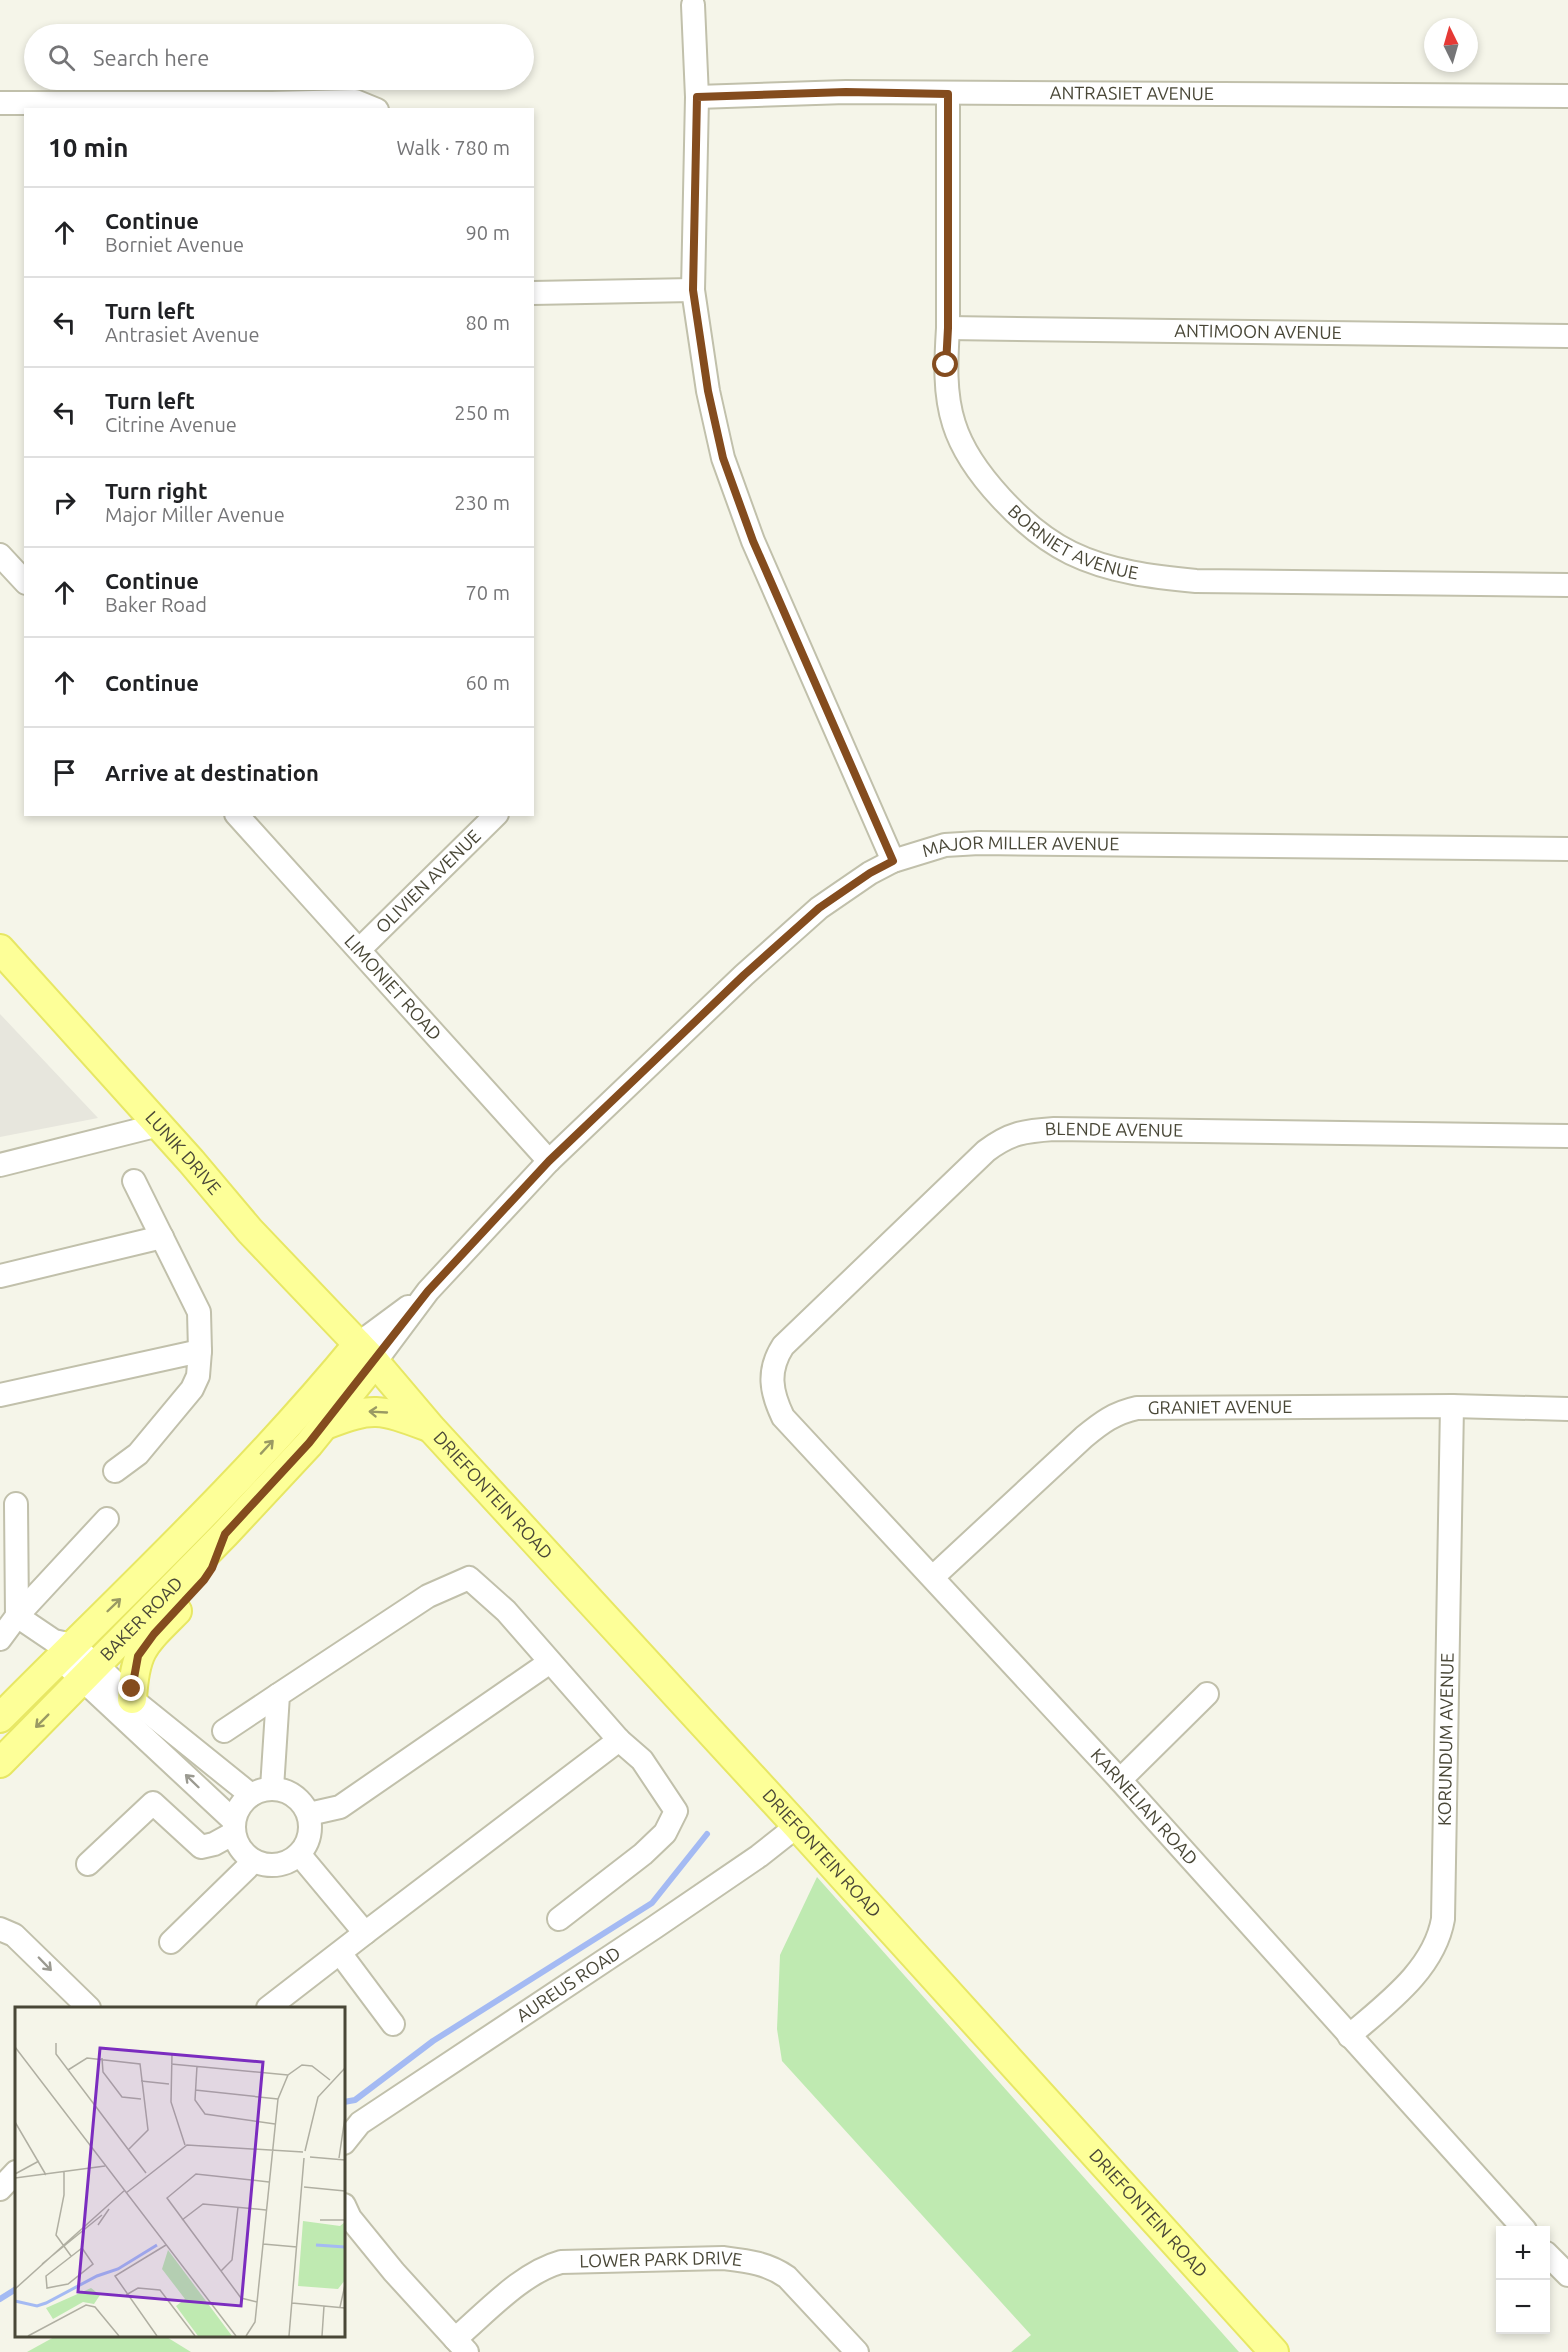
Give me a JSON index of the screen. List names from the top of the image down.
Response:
{
  "streets": {
    "main road": ["LUNIK DRIVE", "DRIEFONTEIN ROAD", "BAKER ROAD"],
    "street": [
      "ANTRASIET AVENUE",
      "ANTIMOON AVENUE",
      "BORNIET AVENUE",
      "MAJOR MILLER AVENUE",
      "OLIVIEN AVENUE",
      "LIMONIET ROAD",
      "BLENDE AVENUE",
      "GRANIET AVENUE",
      "KORUNDUM AVENUE",
      "KARNELIAN ROAD",
      "AUREUS ROAD",
      "LOWER PARK DRIVE"
    ]
  },
  "crossings": [
    ["ANTRASIET AVENUE", "BORNIET AVENUE"],
    ["ANTIMOON AVENUE", "BORNIET AVENUE"],
    ["MAJOR MILLER AVENUE", "LIMONIET ROAD"],
    ["MAJOR MILLER AVENUE", "LUNIK DRIVE"],
    ["MAJOR MILLER AVENUE", "DRIEFONTEIN ROAD"],
    ["MAJOR MILLER AVENUE", "BAKER ROAD"],
    ["OLIVIEN AVENUE", "LIMONIET ROAD"],
    ["BLENDE AVENUE", "KARNELIAN ROAD"],
    ["LUNIK DRIVE", "DRIEFONTEIN ROAD"],
    ["LUNIK DRIVE", "BAKER ROAD"],
    ["GRANIET AVENUE", "KORUNDUM AVENUE"],
    ["GRANIET AVENUE", "KARNELIAN ROAD"],
    ["DRIEFONTEIN ROAD", "BAKER ROAD"],
    ["DRIEFONTEIN ROAD", "AUREUS ROAD"],
    ["KORUNDUM AVENUE", "KARNELIAN ROAD"]
  ],
  "north": "top",
  "page": {
    "search": "Search here",
    "heading": ["10 min", "Walk · 780 m"],
    "list": [
      ["Continue", "Borniet Avenue", "90 m"],
      ["Turn left", "Antrasiet Avenue", "80 m"],
      ["Turn left", "Citrine Avenue", "250 m"],
      ["Turn right", "Major Miller Avenue", "230 m"],
      ["Continue", "Baker Road", "70 m"],
      ["Continue", "60 m"],
      "Arrive at destination"
    ],
    "map_buttons": ["+", "−"]
  }
}
